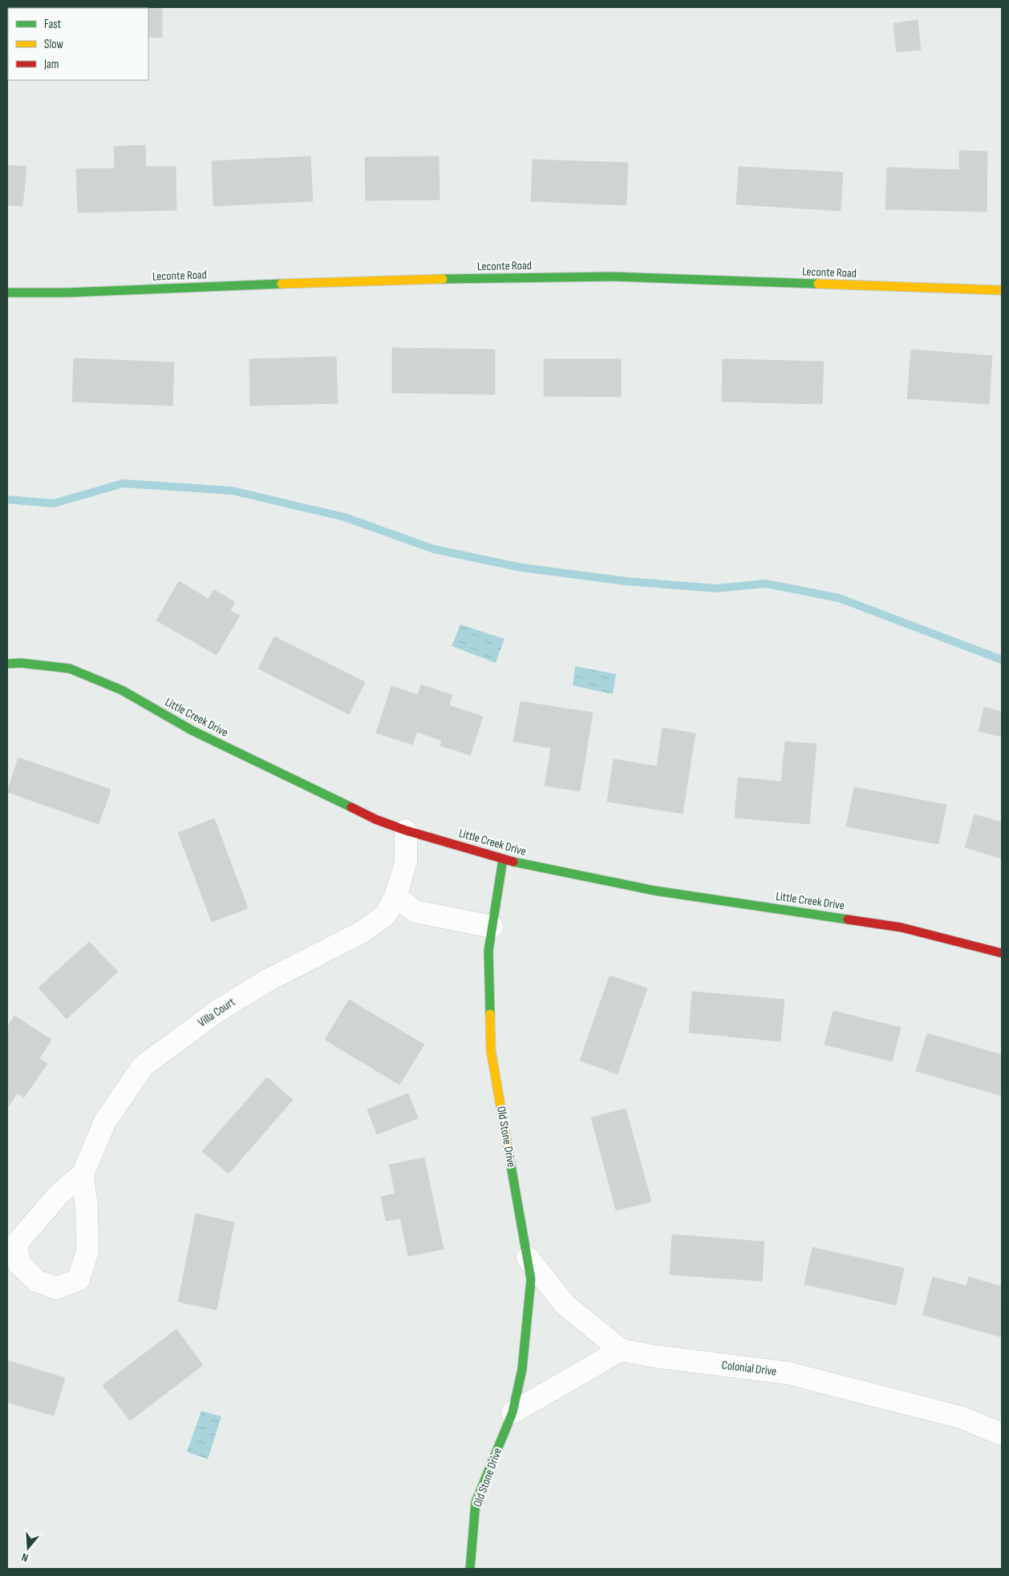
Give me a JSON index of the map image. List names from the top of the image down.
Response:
{
  "streets": {
    "street": [
      "Leconte Road",
      "Little Creek Drive",
      "Villa Court",
      "Old Stone Drive",
      "Colonial Drive"
    ]
  },
  "crossings": [
    ["Little Creek Drive", "Villa Court"],
    ["Little Creek Drive", "Old Stone Drive"],
    ["Old Stone Drive", "Colonial Drive"]
  ],
  "legend": ["Fast", "Slow", "Jam"],
  "north": "bottom"
}
